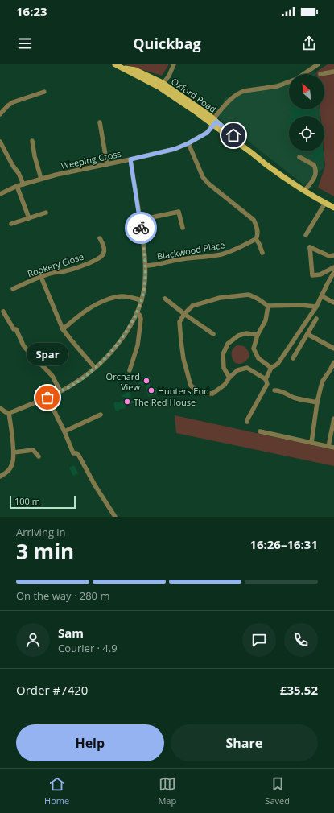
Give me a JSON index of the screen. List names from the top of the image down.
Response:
{
  "streets": {
    "main road": ["Oxford Road"],
    "street": ["Weeping Cross", "Blackwood Place", "Rookery Close"]
  },
  "crossings": [
    ["Oxford Road", "Weeping Cross"]
  ],
  "places": [
    "Orchard View",
    "Hunters End",
    "Spar",
    "The Red House"
  ],
  "scale_bar": "100 m",
  "north": "top left",
  "page": {
    "status": "16:23",
    "header": "Quickbag",
    "bubble": "Spar",
    "scale": "100 m",
    "heading": ["3 min", "Arriving in", "16:26–16:31"],
    "panel": [
      "Sam",
      "Courier · 4.9",
      "Order #7420",
      "£35.52"
    ],
    "bar": "On the way · 280 m",
    "buttons": ["Help", "Share"],
    "tabs": ["Home", "Map", "Saved"]
  }
}
